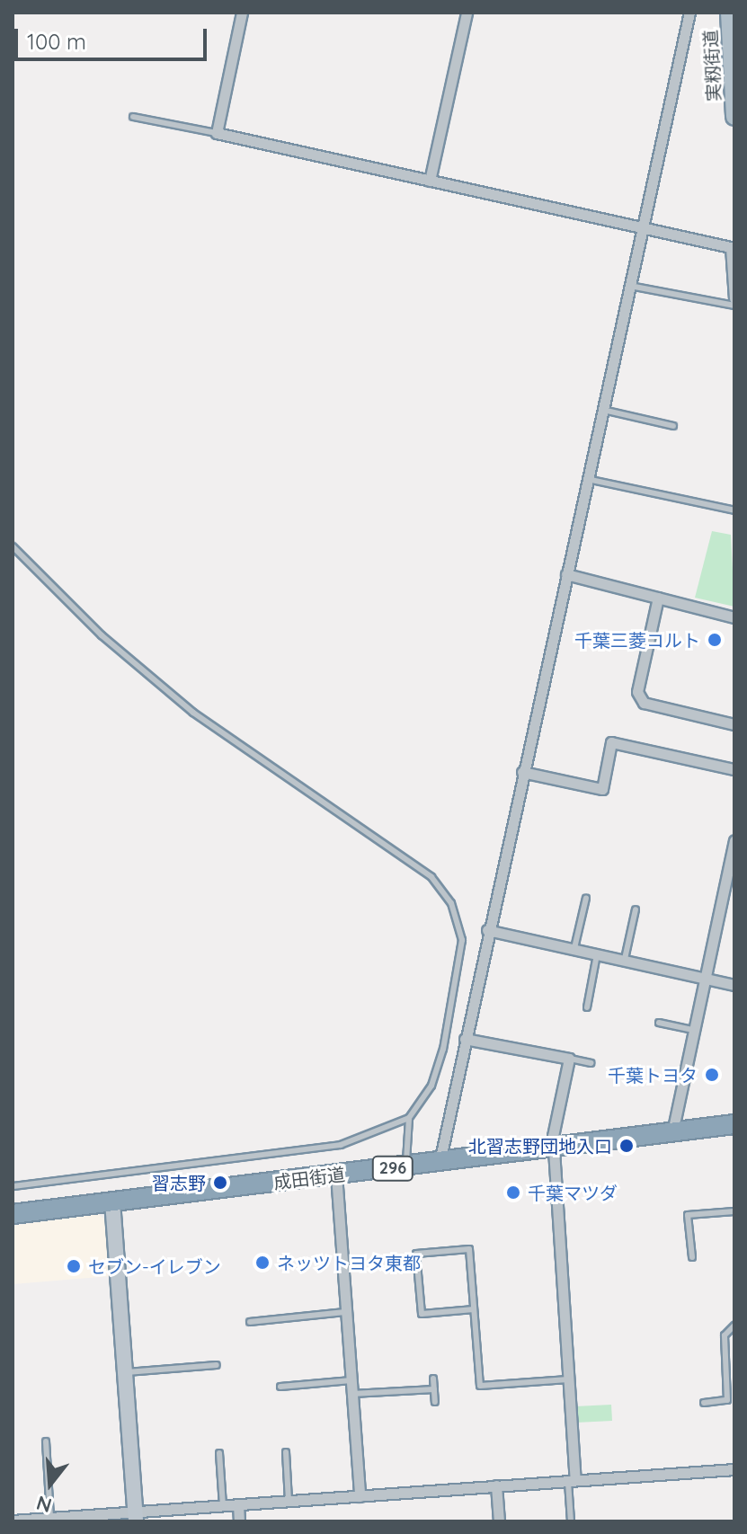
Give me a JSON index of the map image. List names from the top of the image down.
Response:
{
  "streets": {
    "highway": ["296", "成田街道"],
    "main road": ["実籾街道"]
  },
  "places": [
    "千葉三菱コルト",
    "千葉トヨタ",
    "北習志野団地入口",
    "習志野",
    "千葉マツダ",
    "ネッツトヨタ東都",
    "セブン-イレブン"
  ],
  "scale_bar": "100 m",
  "north": "bottom"
}
